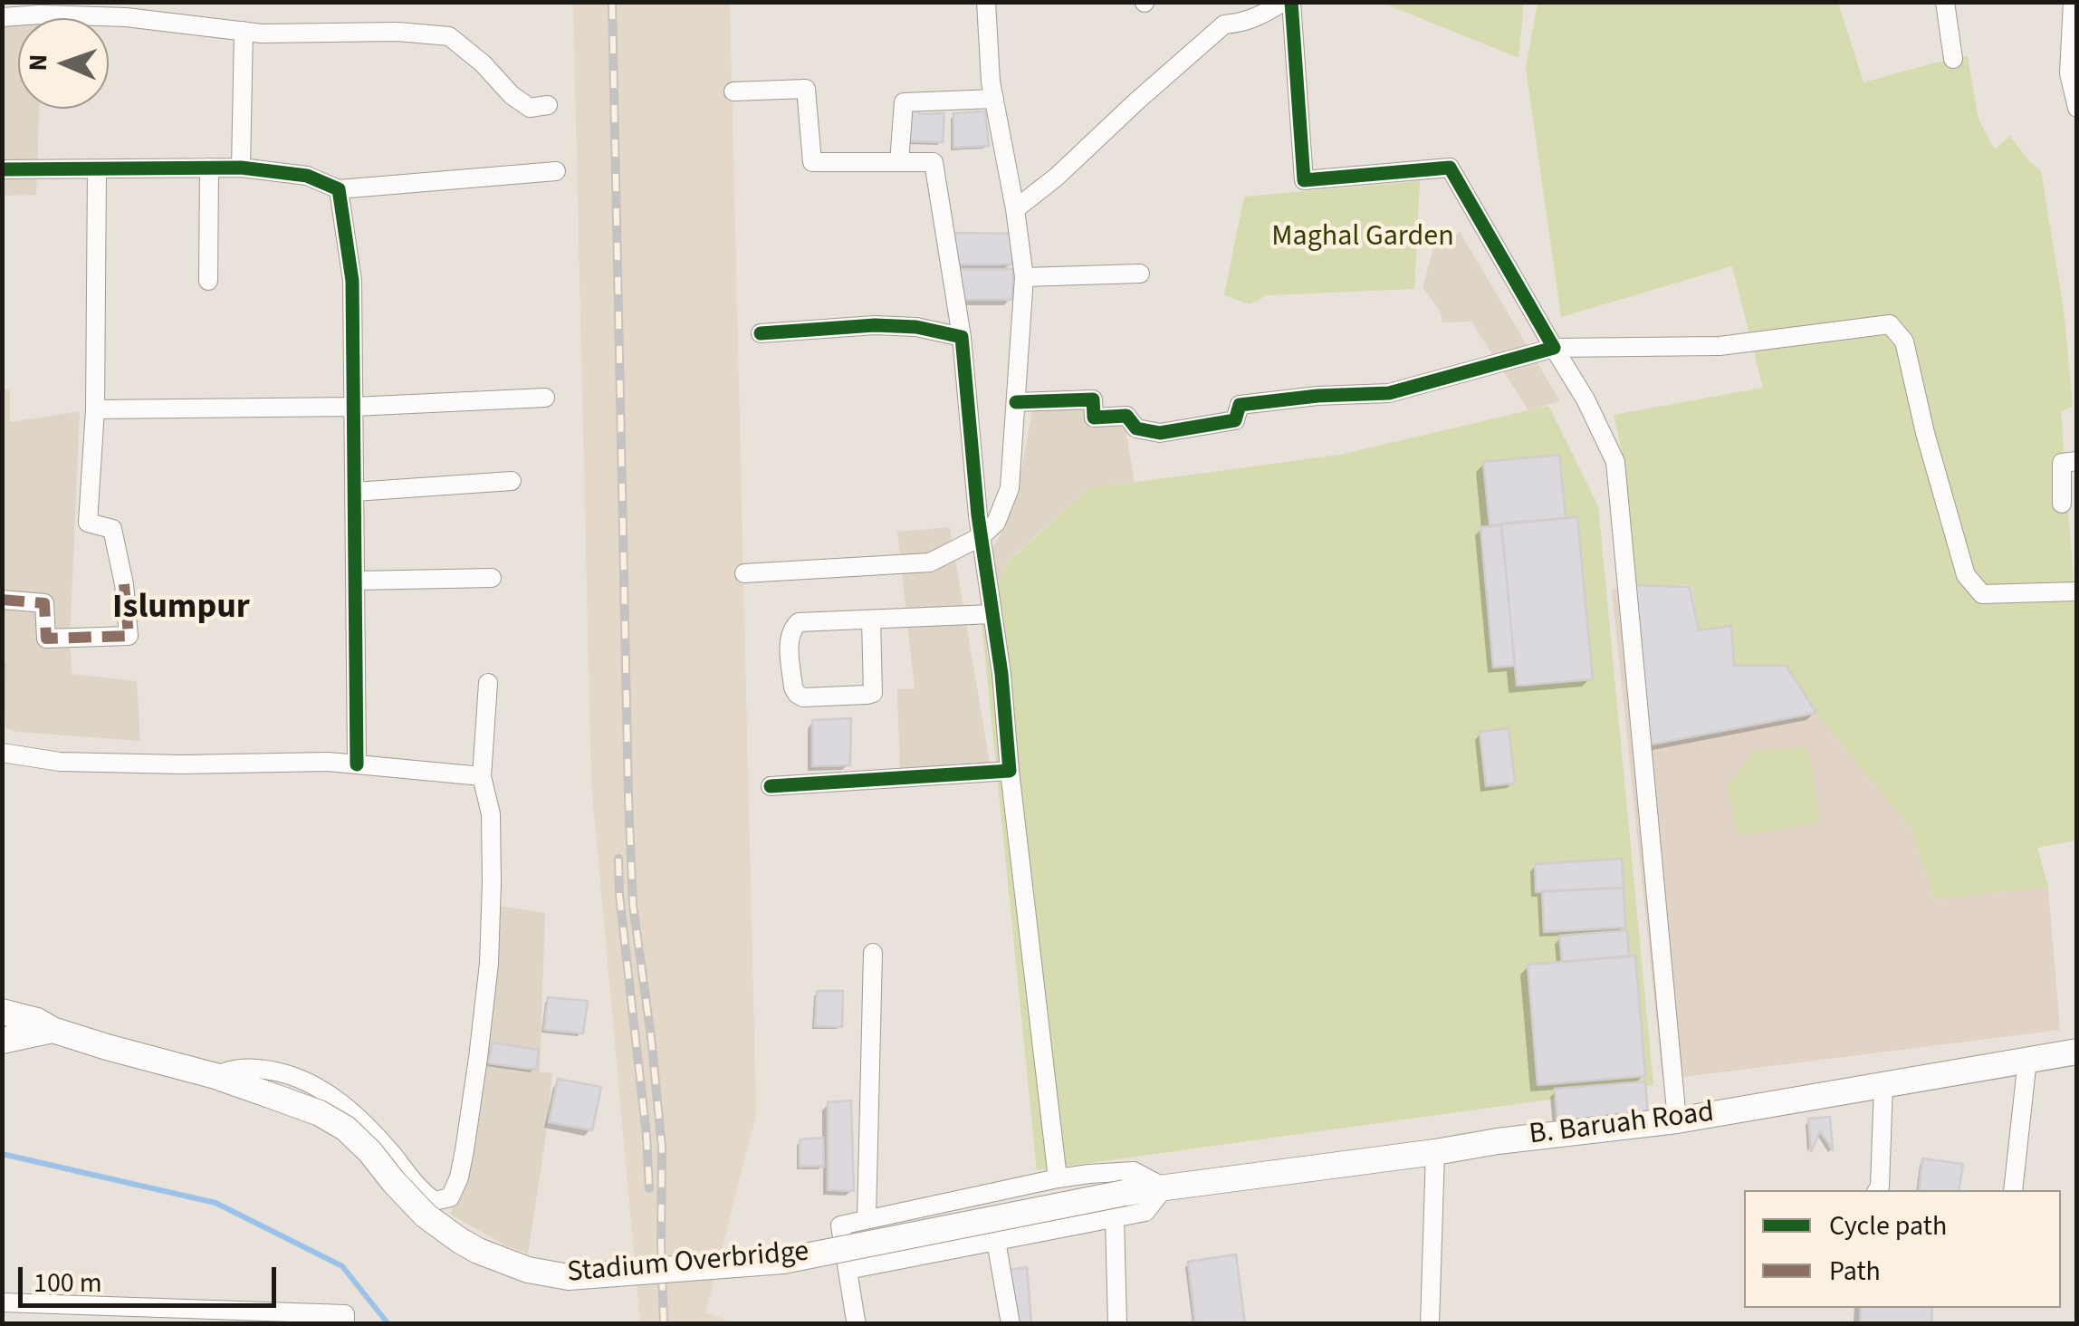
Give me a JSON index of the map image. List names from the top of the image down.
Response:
{
  "streets": {
    "main road": ["B. Baruah Road", "Stadium Overbridge"]
  },
  "crossings": [
    ["B. Baruah Road", "Stadium Overbridge"]
  ],
  "districts": ["Islumpur"],
  "parks": ["Maghal Garden"],
  "legend": ["Cycle path", "Path"],
  "scale_bar": "100 m",
  "north": "left"
}
